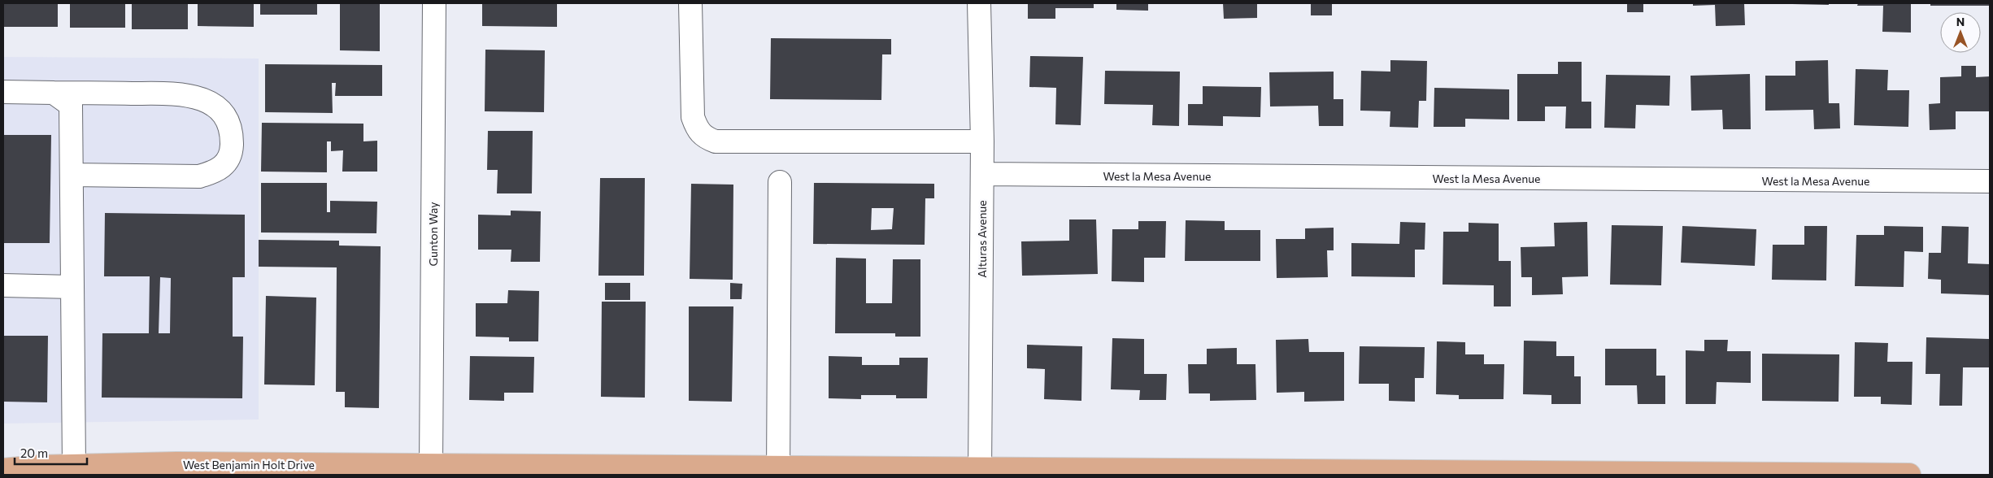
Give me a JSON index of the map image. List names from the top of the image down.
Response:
{
  "streets": {
    "main road": ["West Benjamin Holt Drive"],
    "street": ["West la Mesa Avenue", "Gunton Way", "Alturas Avenue"]
  },
  "crossings": [
    ["West la Mesa Avenue", "Alturas Avenue"],
    ["Gunton Way", "West Benjamin Holt Drive"],
    ["Alturas Avenue", "West Benjamin Holt Drive"]
  ],
  "scale_bar": "20 m",
  "north": "top"
}
